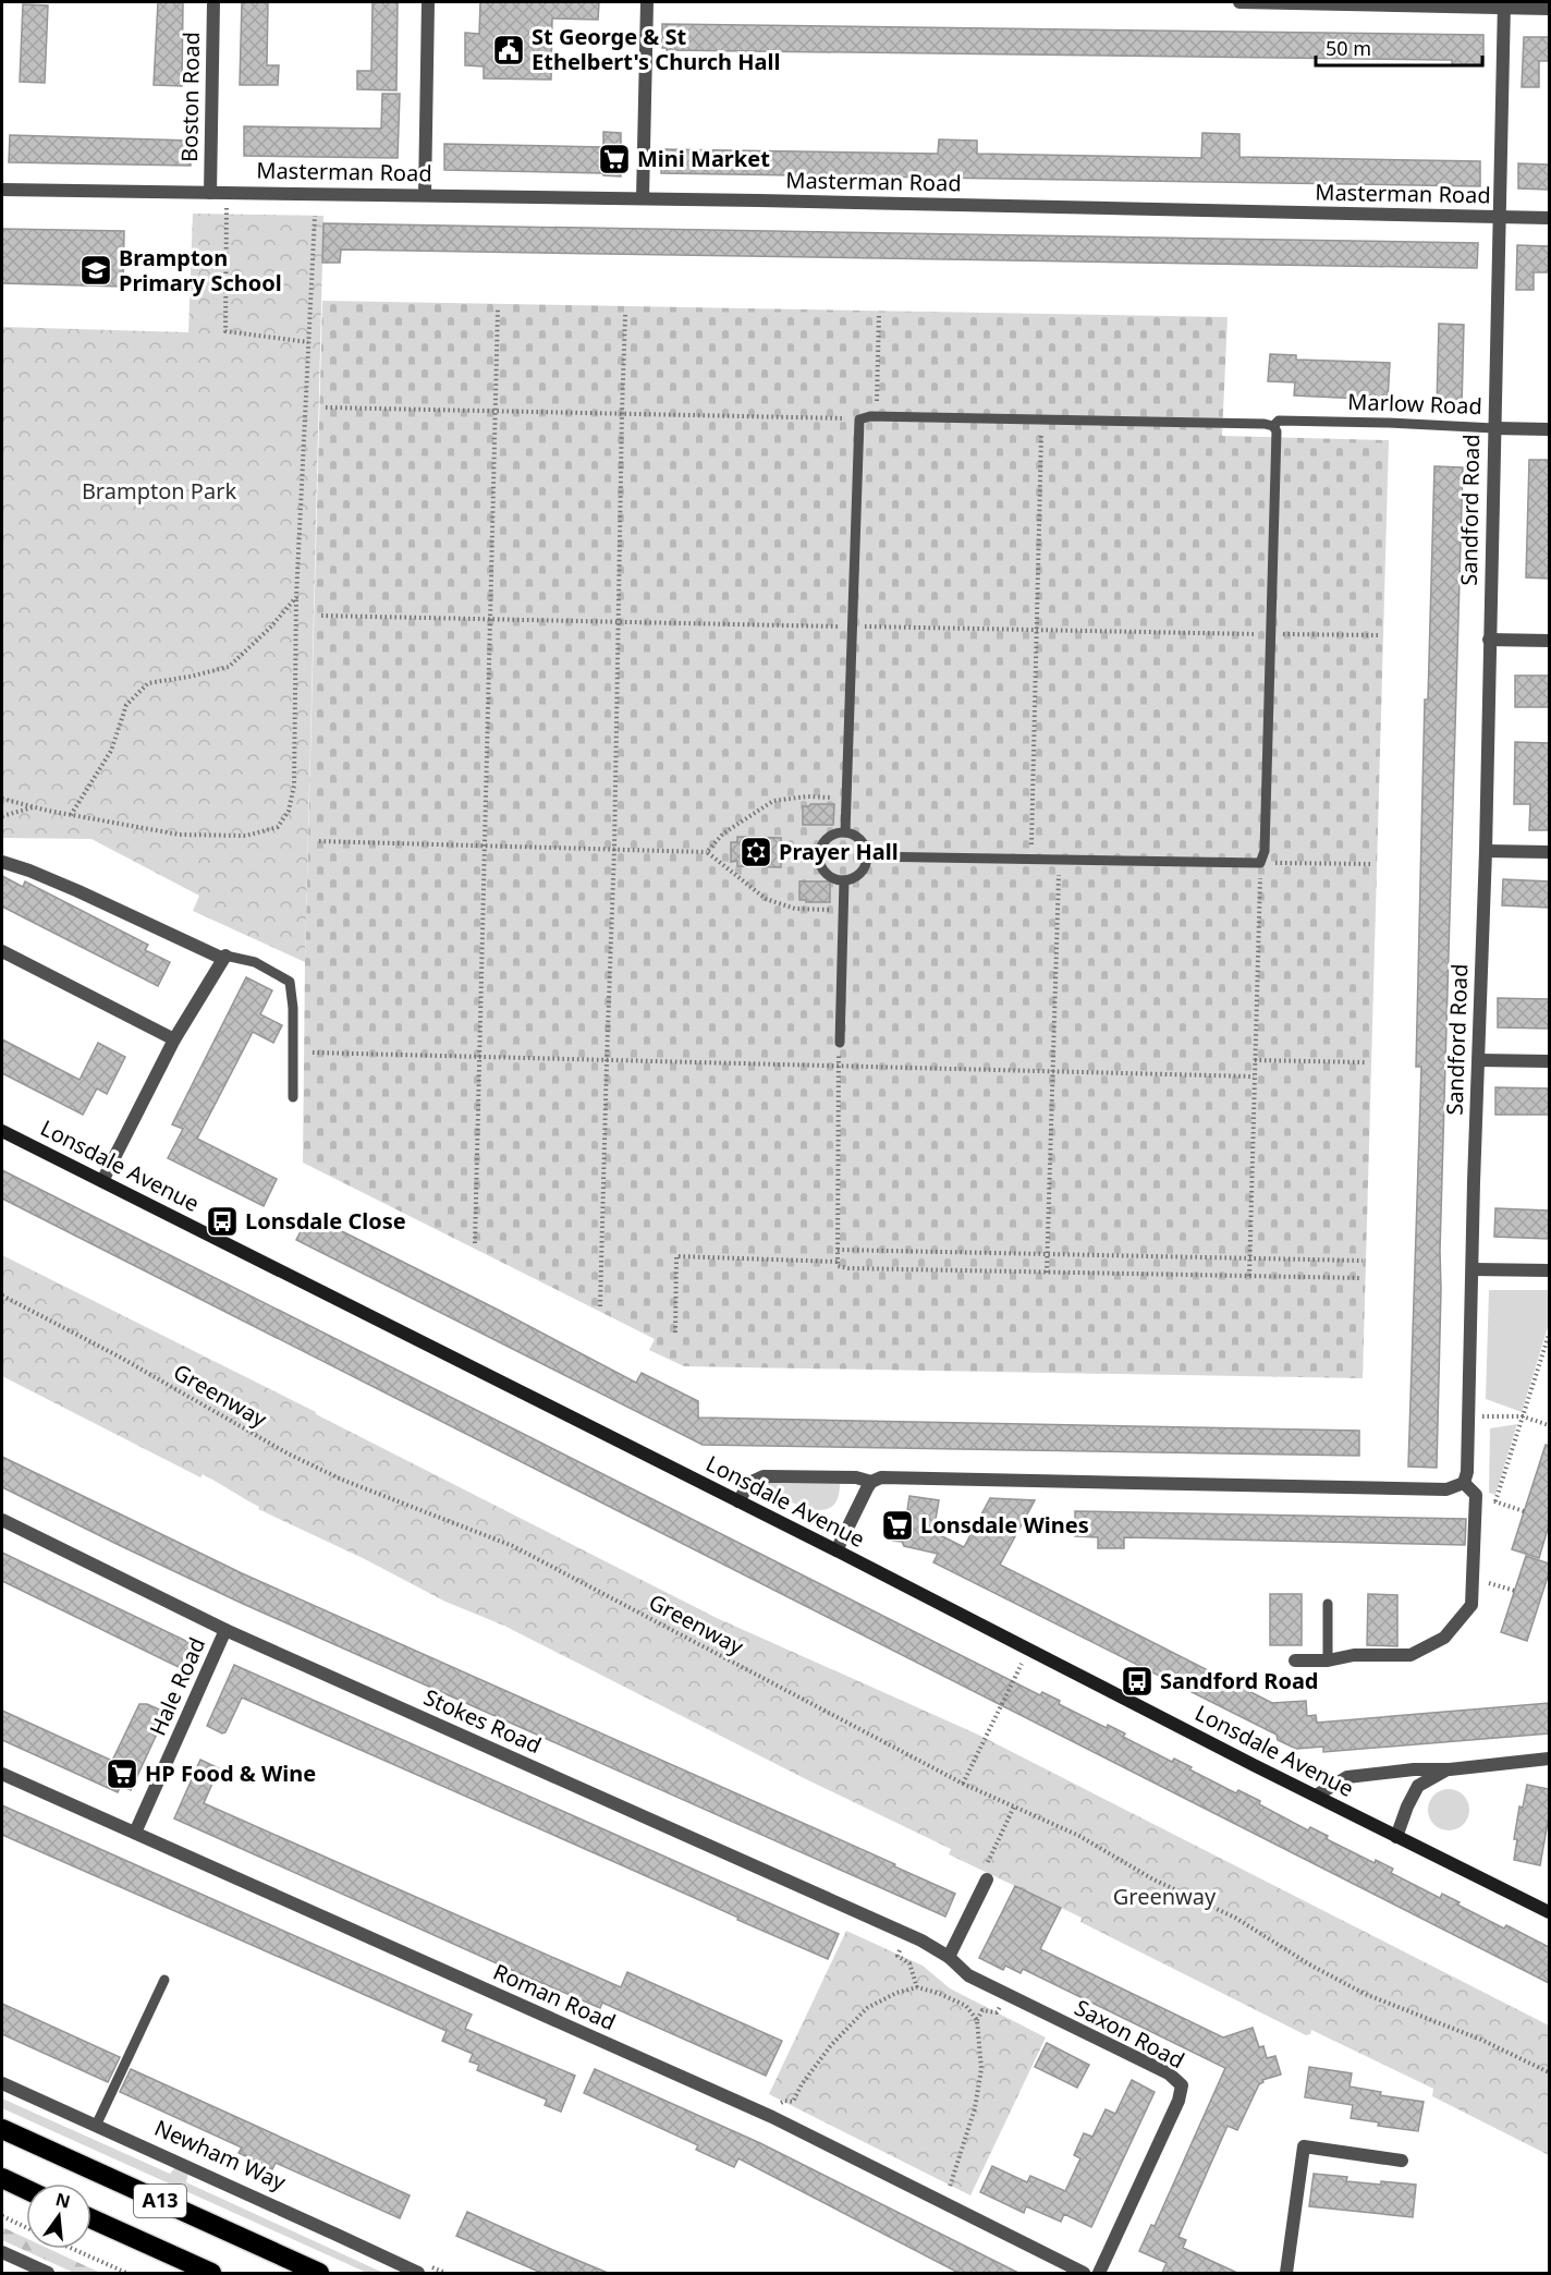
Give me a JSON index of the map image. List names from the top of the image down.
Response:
{
  "streets": {
    "highway": ["A13"],
    "street": [
      "Boston Road",
      "Masterman Road",
      "Marlow Road",
      "Sandford Road",
      "Lonsdale Avenue",
      "Hale Road",
      "Stokes Road",
      "Roman Road",
      "Saxon Road",
      "Newham Way"
    ],
    "path": ["Greenway"]
  },
  "crossings": [
    ["Boston Road", "Masterman Road"],
    ["Masterman Road", "Sandford Road"],
    ["Marlow Road", "Sandford Road"],
    ["Hale Road", "Stokes Road"],
    ["Hale Road", "Roman Road"],
    ["Stokes Road", "Saxon Road"]
  ],
  "parks": ["Brampton Park", "Greenway"],
  "places": {
    "public building": ["St George & St Ethelbert's Church Hall"],
    "supermarket": ["Mini Market", "Lonsdale Wines", "HP Food & Wine"],
    "school or university": ["Brampton Primary School"],
    "synagogue": ["Prayer Hall"],
    "bus stop": ["Lonsdale Close", "Sandford Road"]
  },
  "scale_bar": "50 m",
  "north": "top"
}
